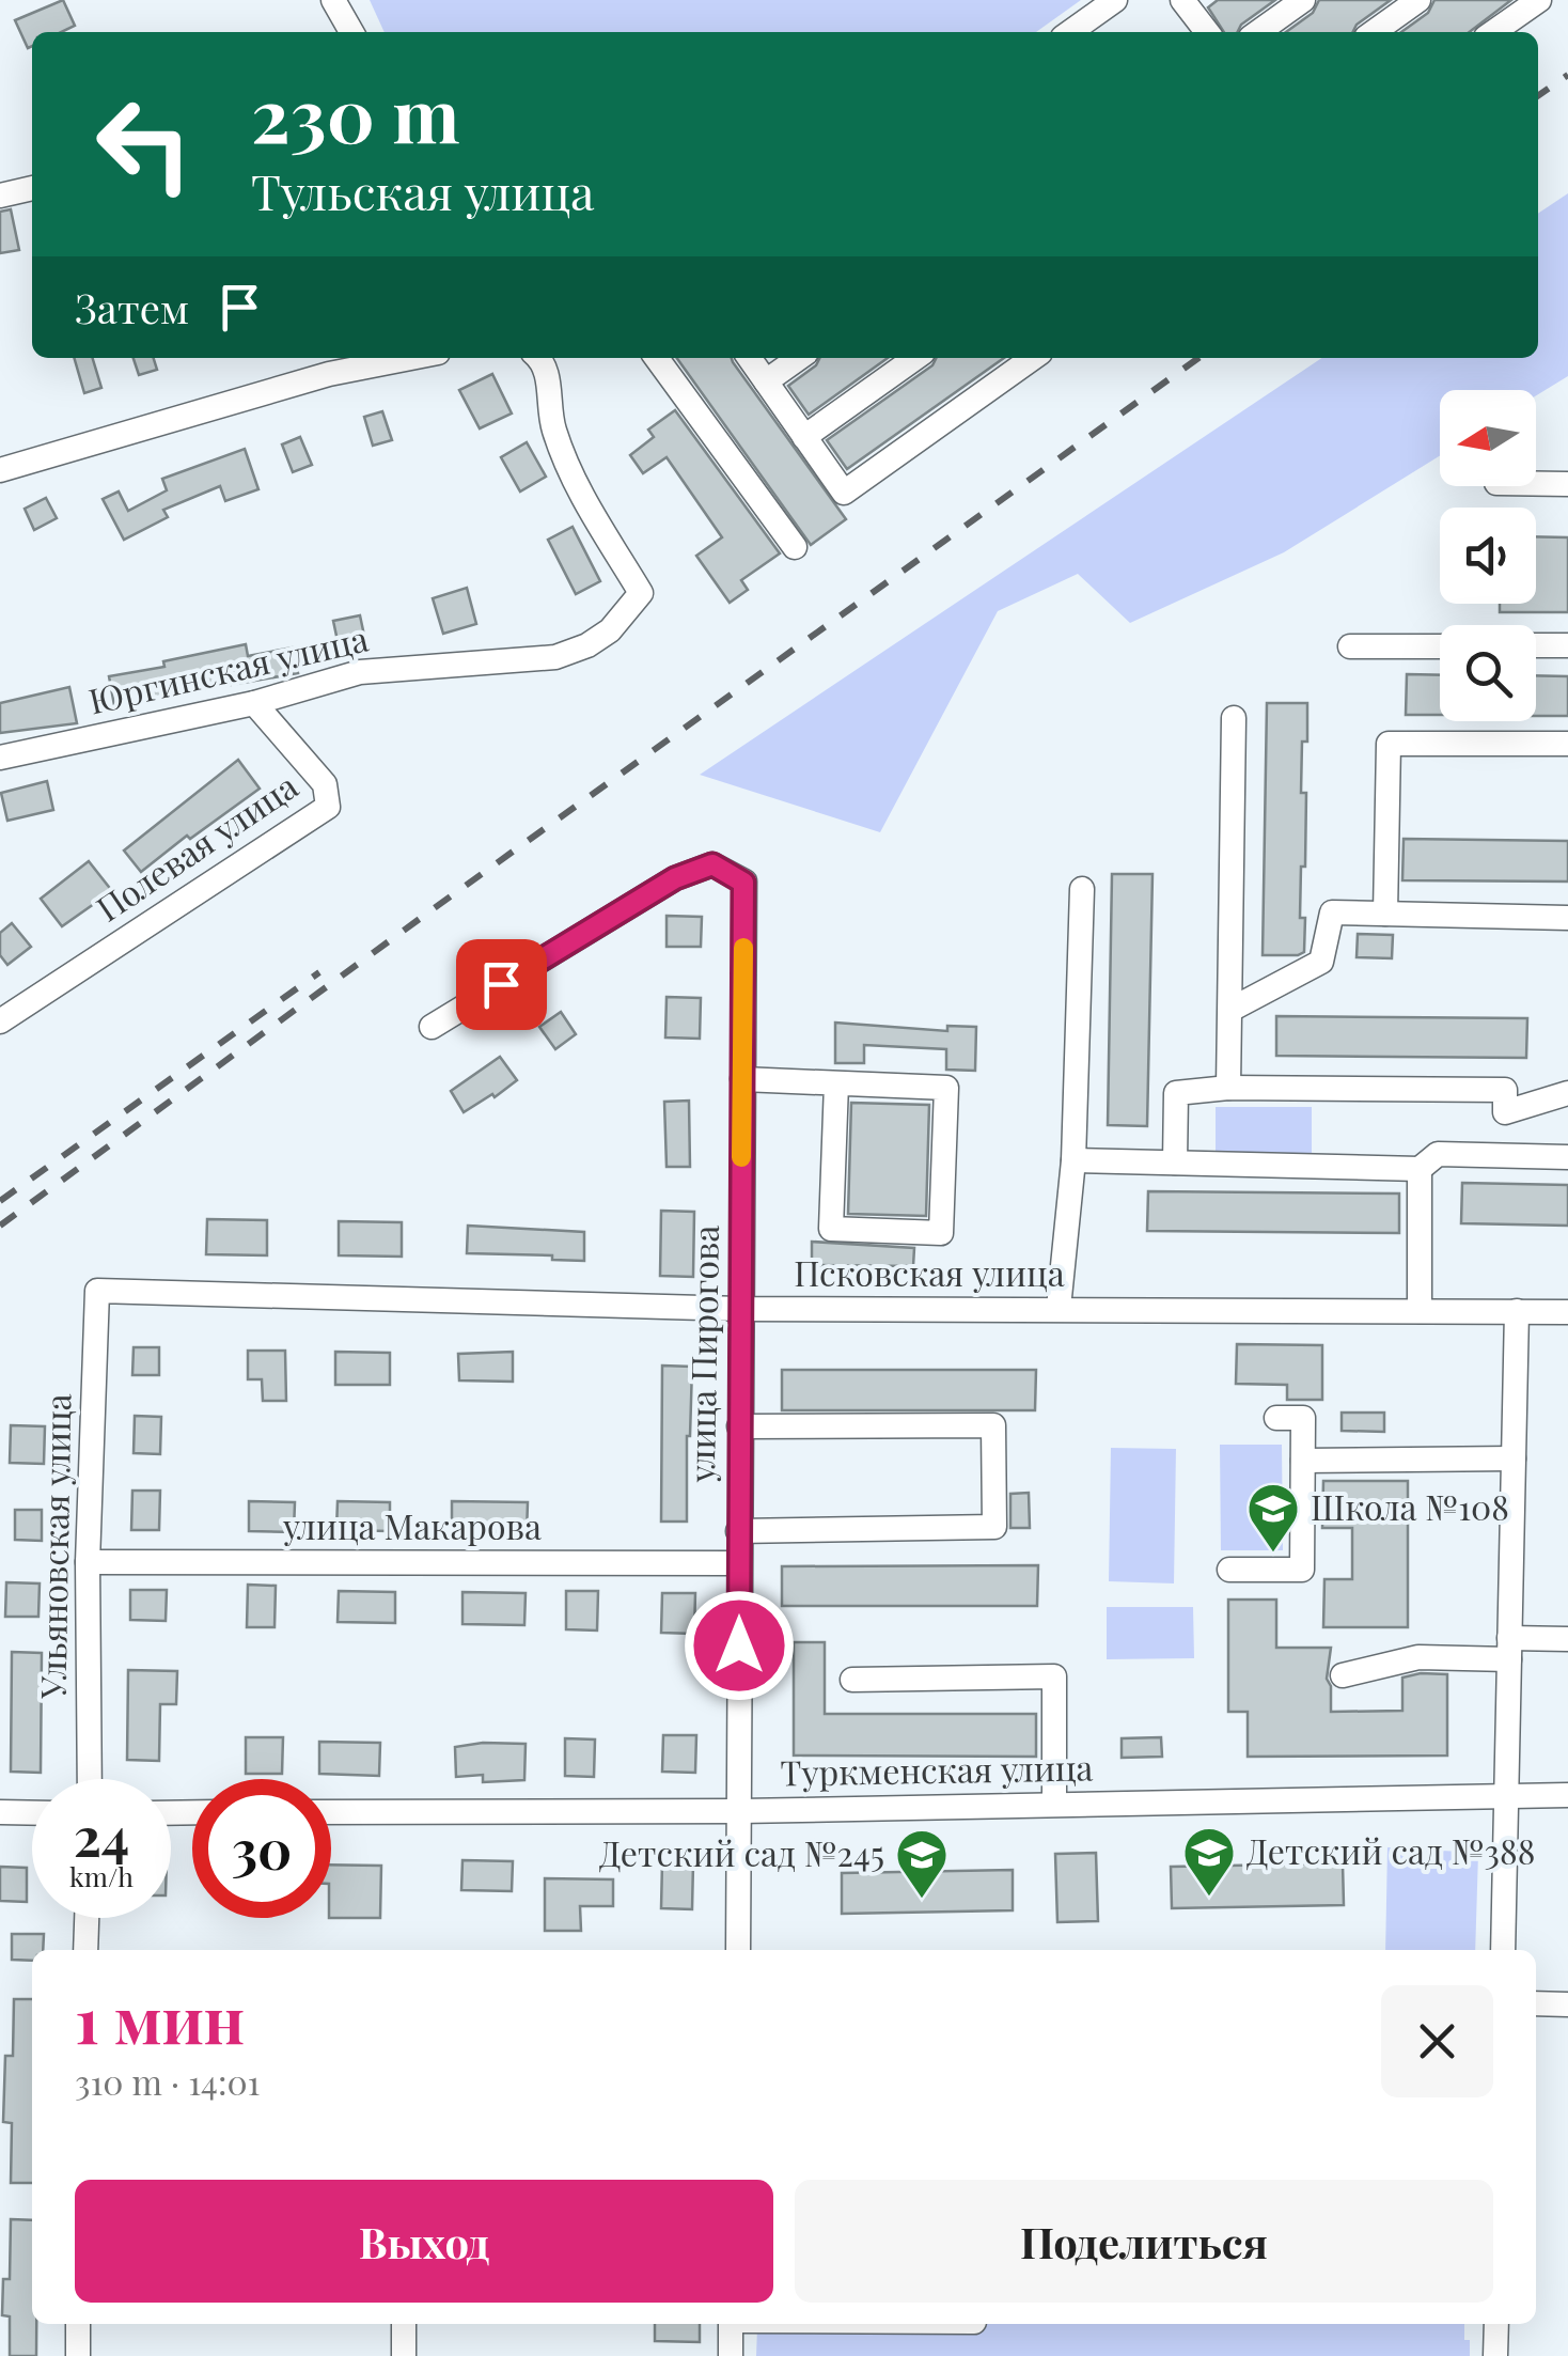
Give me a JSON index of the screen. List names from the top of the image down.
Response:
{
  "streets": {
    "street": [
      "Юргинская улица",
      "Полевая улица",
      "Псковская улица",
      "улица Пирогова",
      "улица Макарова",
      "Ульяновская улица",
      "Туркменская улица"
    ]
  },
  "crossings": [
    ["Юргинская улица", "Полевая улица"],
    ["Псковская улица", "улица Пирогова"],
    ["Псковская улица", "Ульяновская улица"],
    ["улица Пирогова", "улица Макарова"],
    ["улица Пирогова", "Туркменская улица"],
    ["улица Макарова", "Ульяновская улица"]
  ],
  "places": {
    "school or university": ["Школа №108", "Детский сад №388", "Детский сад №245"]
  },
  "north": "left",
  "page": {
    "turn": ["230 m", "Тульская улица"],
    "then": "Затем",
    "speed": "24 km/h",
    "limit": "30",
    "heading": ["1 мин", "310 m · 14:01"],
    "buttons": ["Выход", "Поделиться"]
  }
}
